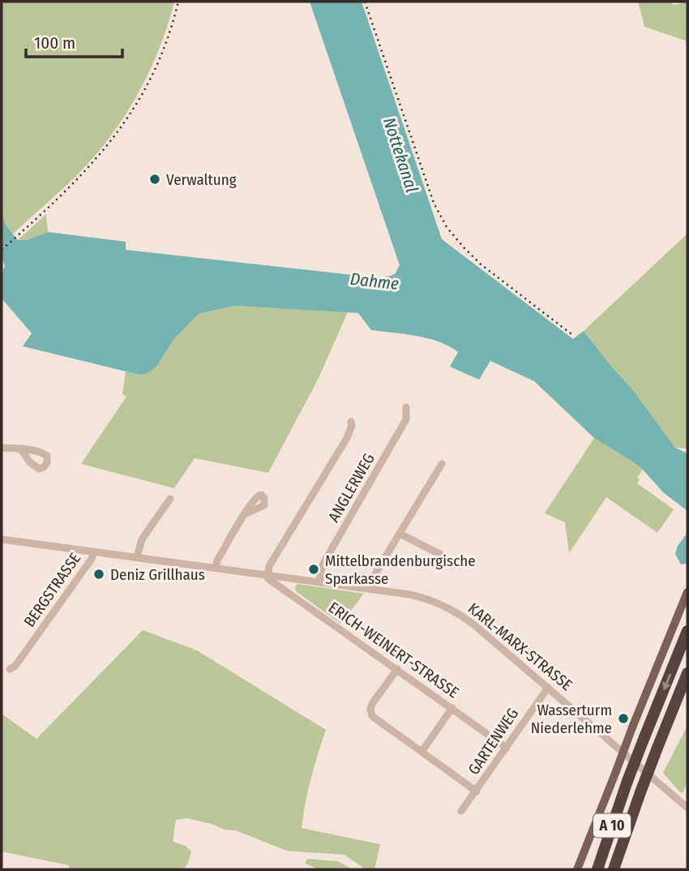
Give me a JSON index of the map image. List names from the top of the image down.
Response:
{
  "streets": {
    "highway": ["A 10"],
    "street": [
      "ANGLERWEG",
      "BERGSTRASSE",
      "KARL-MARX-STRASSE",
      "ERICH-WEINERT-STRASSE",
      "GARTENWEG"
    ]
  },
  "crossings": [
    ["ANGLERWEG", "KARL-MARX-STRASSE"],
    ["BERGSTRASSE", "KARL-MARX-STRASSE"],
    ["KARL-MARX-STRASSE", "ERICH-WEINERT-STRASSE"],
    ["KARL-MARX-STRASSE", "GARTENWEG"],
    ["ERICH-WEINERT-STRASSE", "GARTENWEG"]
  ],
  "water": ["Nottekanal", "Dahme"],
  "places": [
    "Verwaltung",
    "Mittelbrandenburgische Sparkasse",
    "Deniz Grillhaus",
    "Wasserturm Niederlehme"
  ],
  "scale_bar": "100 m"
}
